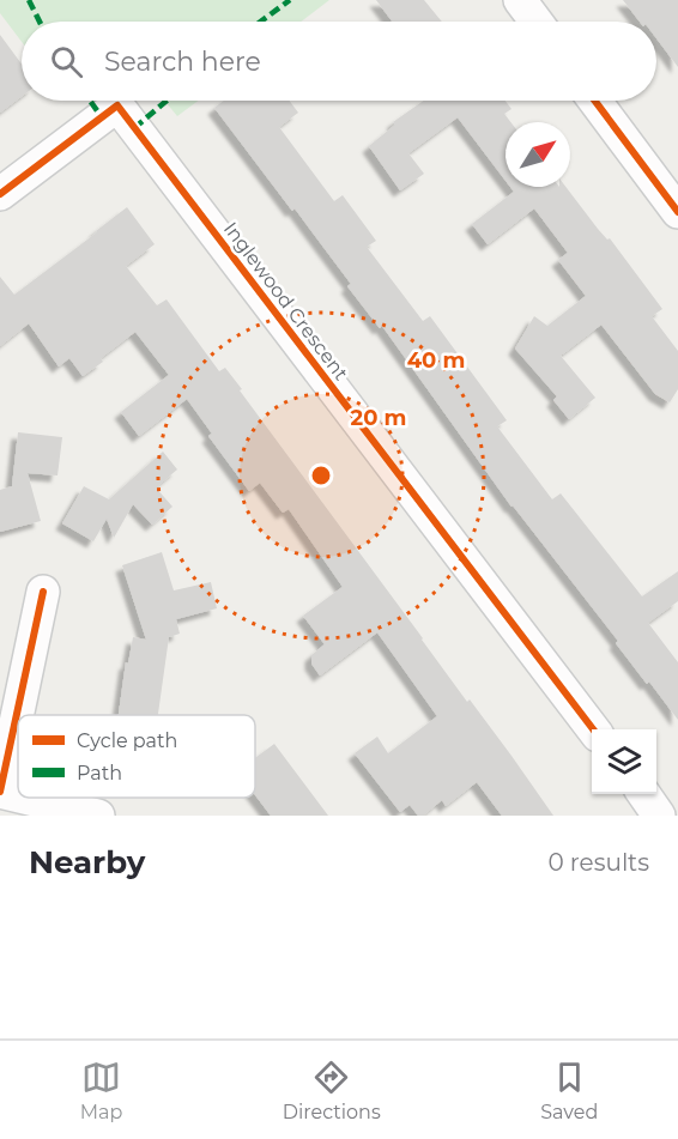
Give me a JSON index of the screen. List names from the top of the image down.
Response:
{
  "streets": {
    "street": ["Inglewood Crescent"]
  },
  "legend": ["Cycle path", "Path"],
  "north": "top right",
  "page": {
    "search": "Search here",
    "heading": ["Nearby", "0 results"],
    "nav": ["Map", "Directions", "Saved"]
  },
  "rings": ["40 m", "20 m"]
}
